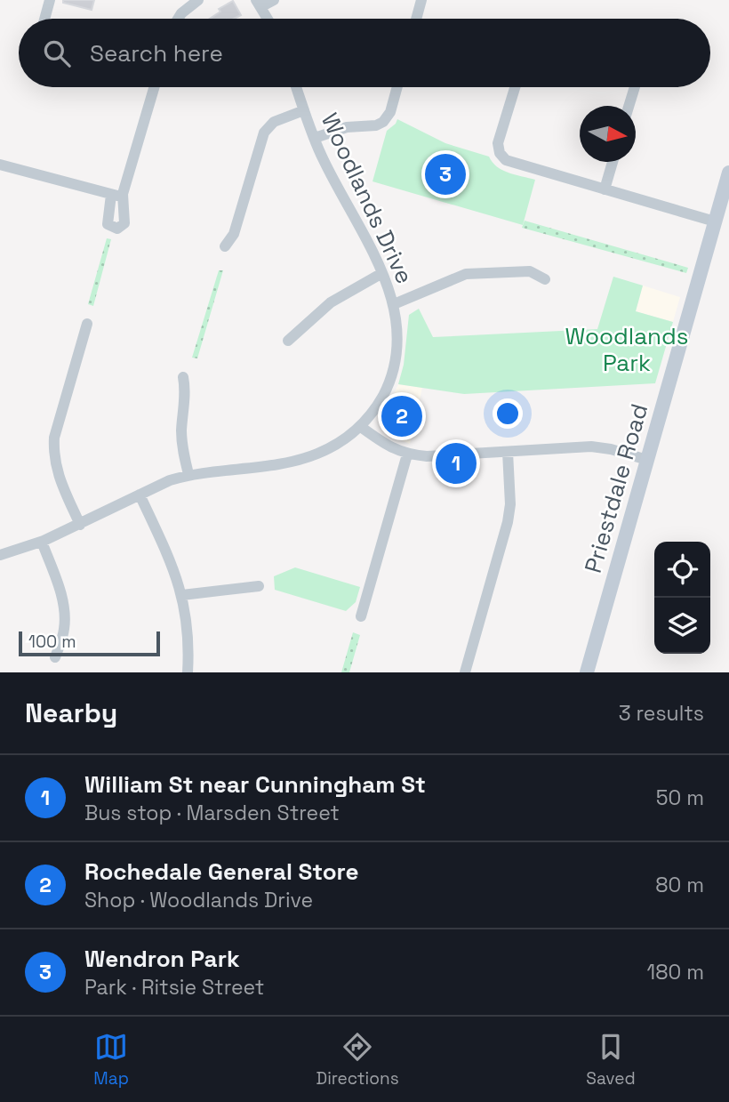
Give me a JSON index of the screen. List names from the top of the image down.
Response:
{
  "streets": {
    "street": ["Woodlands Drive", "Priestdale Road"]
  },
  "parks": ["Woodlands Park"],
  "scale_bar": "100 m",
  "north": "right",
  "page": {
    "search": "Search here",
    "pins": ["3", "2", "1"],
    "scale": "100 m",
    "heading": ["Nearby", "3 results"],
    "list": [
      {
        "mark": "1",
        "name": "William St near Cunningham St",
        "note": "Bus stop · Marsden Street",
        "value": "50 m"
      },
      {
        "mark": "2",
        "name": "Rochedale General Store",
        "note": "Shop · Woodlands Drive",
        "value": "80 m"
      },
      {
        "mark": "3",
        "name": "Wendron Park",
        "note": "Park · Ritsie Street",
        "value": "180 m"
      }
    ],
    "nav": ["Map", "Directions", "Saved"]
  }
}
